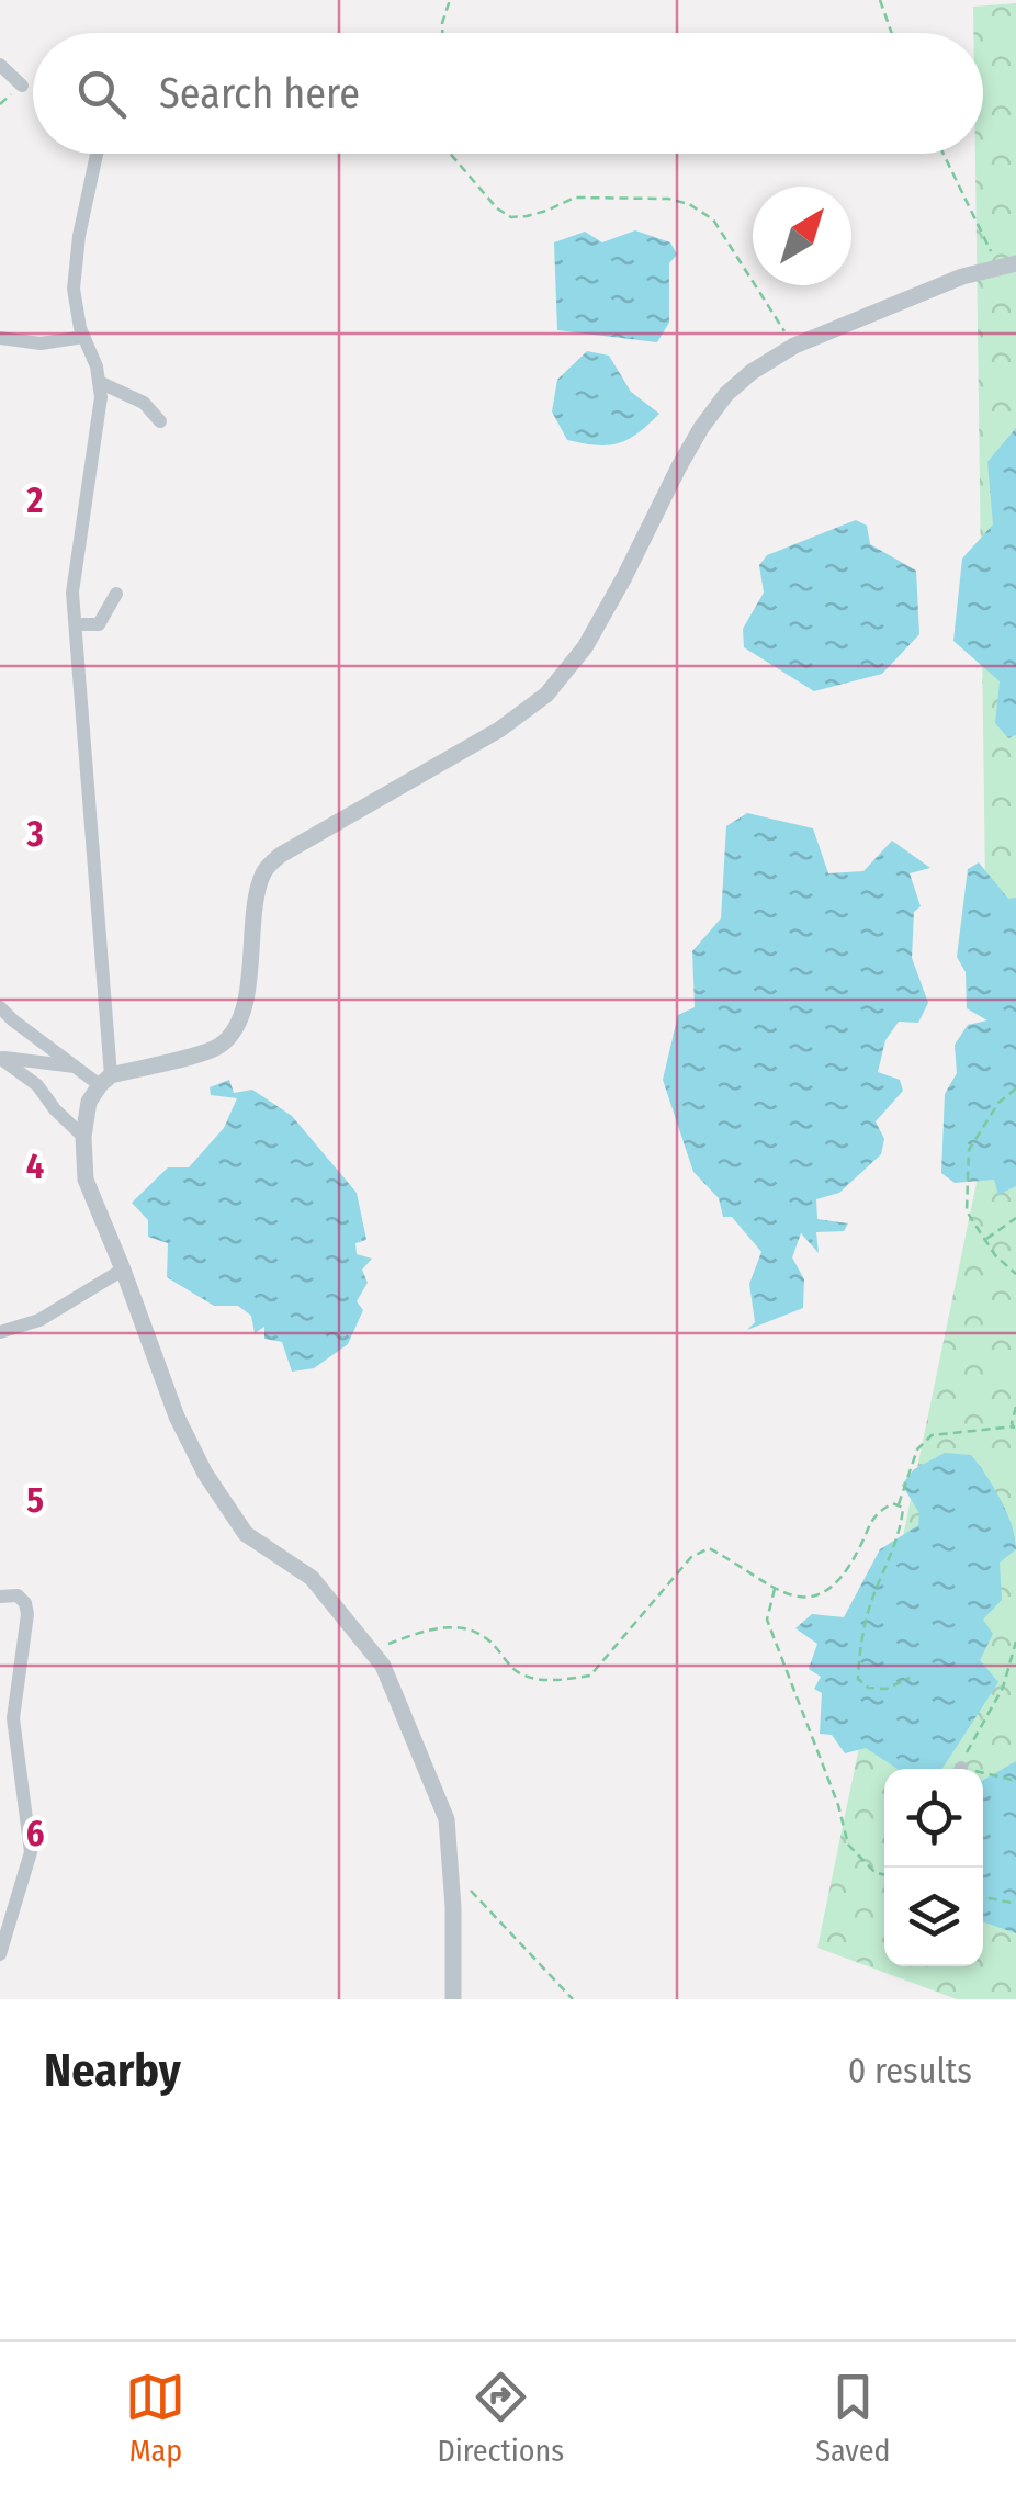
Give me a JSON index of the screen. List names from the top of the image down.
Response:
{
  "north": "top right",
  "page": {
    "search": "Search here",
    "heading": ["Nearby", "0 results"],
    "nav": ["Map", "Directions", "Saved"]
  },
  "grid": {
    "rows": [
      "2",
      "3",
      "4",
      "5",
      "6"
    ]
  }
}
